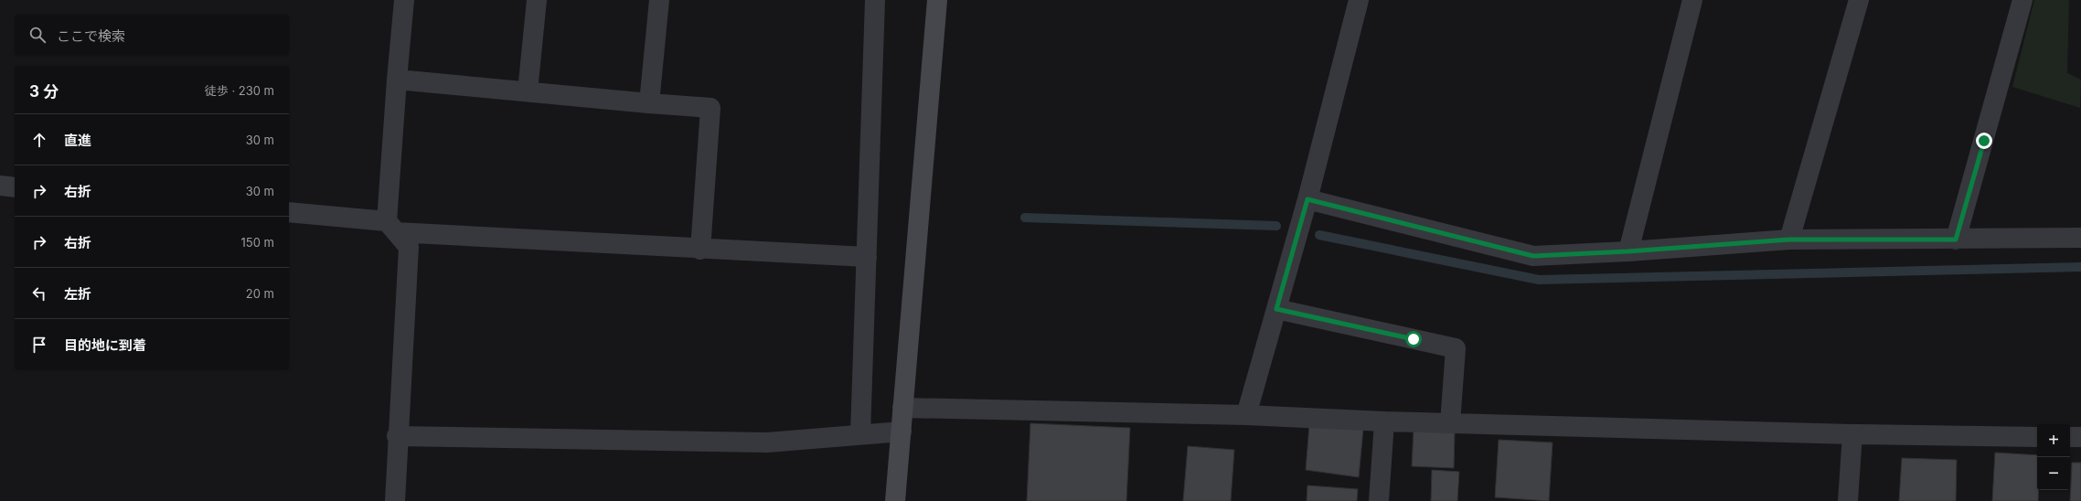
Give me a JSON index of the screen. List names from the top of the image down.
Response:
{
  "page": {
    "search": "ここで検索",
    "heading": ["3 分", "徒歩 · 230 m"],
    "list": [
      ["直進", "30 m"],
      ["右折", "30 m"],
      ["右折", "150 m"],
      ["左折", "20 m"],
      "目的地に到着"
    ],
    "map_buttons": ["+", "−"]
  }
}
